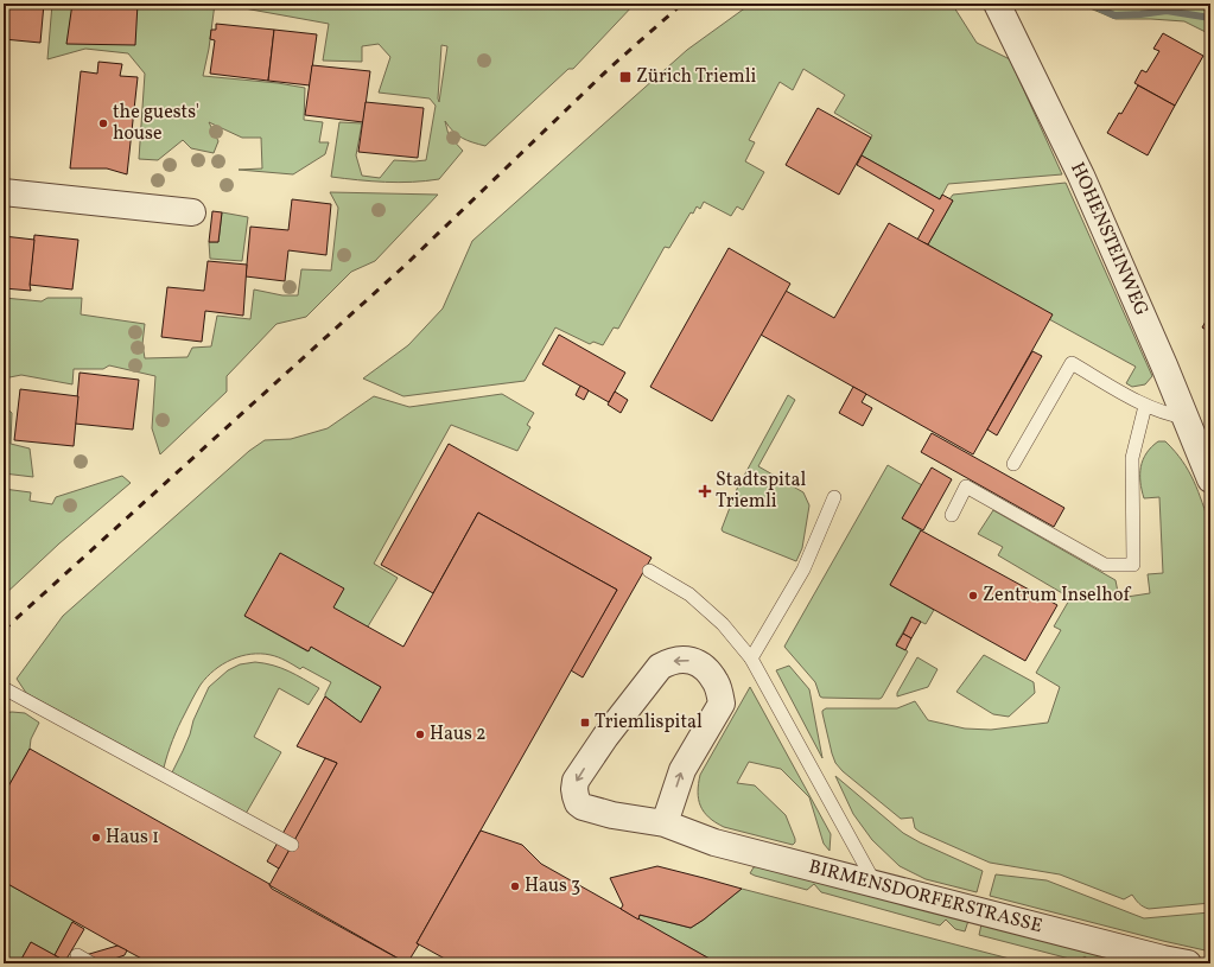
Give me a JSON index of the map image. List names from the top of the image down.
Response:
{
  "streets": {
    "street": ["HOHENSTEINWEG", "BIRMENSDORFERSTRASSE"]
  },
  "places": {
    "transit": ["Zürich Triemli", "Triemlispital"],
    "other": [
      "the guests' house",
      "Zentrum Inselhof",
      "Haus 2",
      "Haus 1",
      "Haus 3"
    ],
    "health": ["Stadtspital Triemli"]
  }
}
